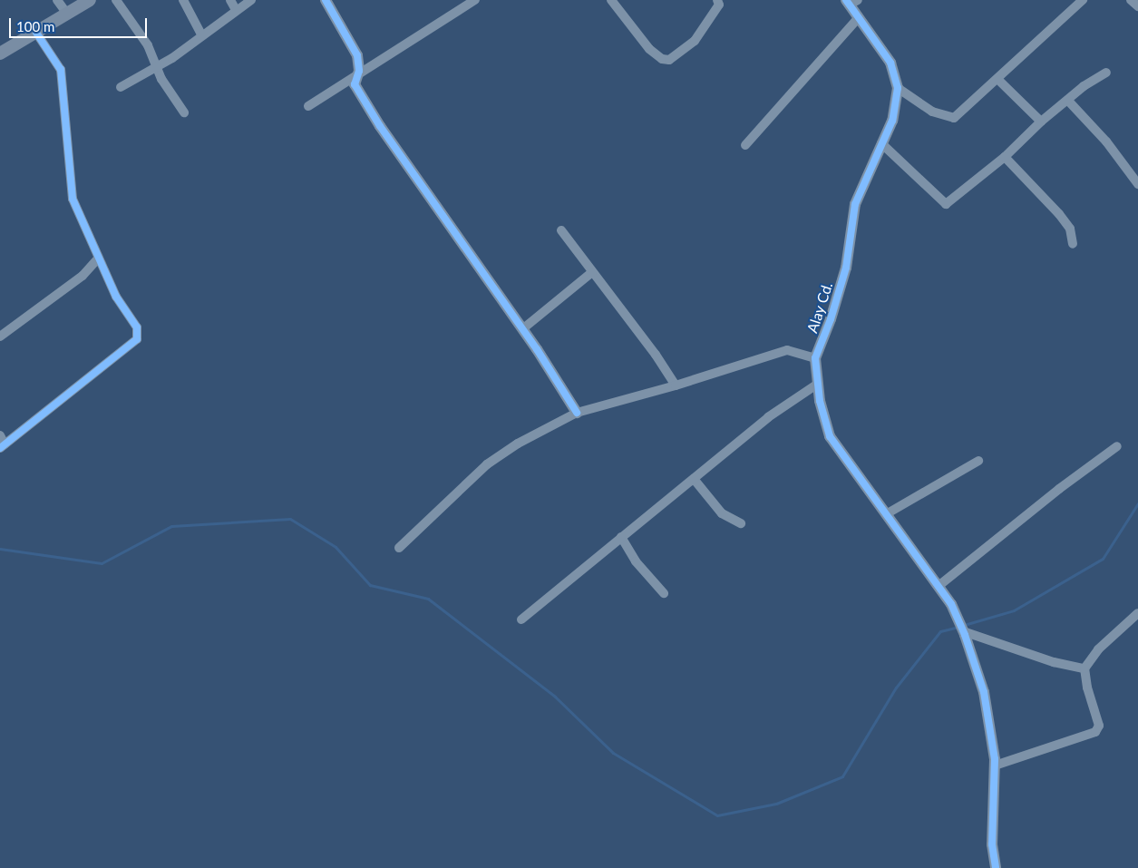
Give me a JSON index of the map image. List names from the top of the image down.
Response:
{
  "streets": {
    "street": ["Alay Cd."]
  },
  "scale_bar": "100 m"
}
